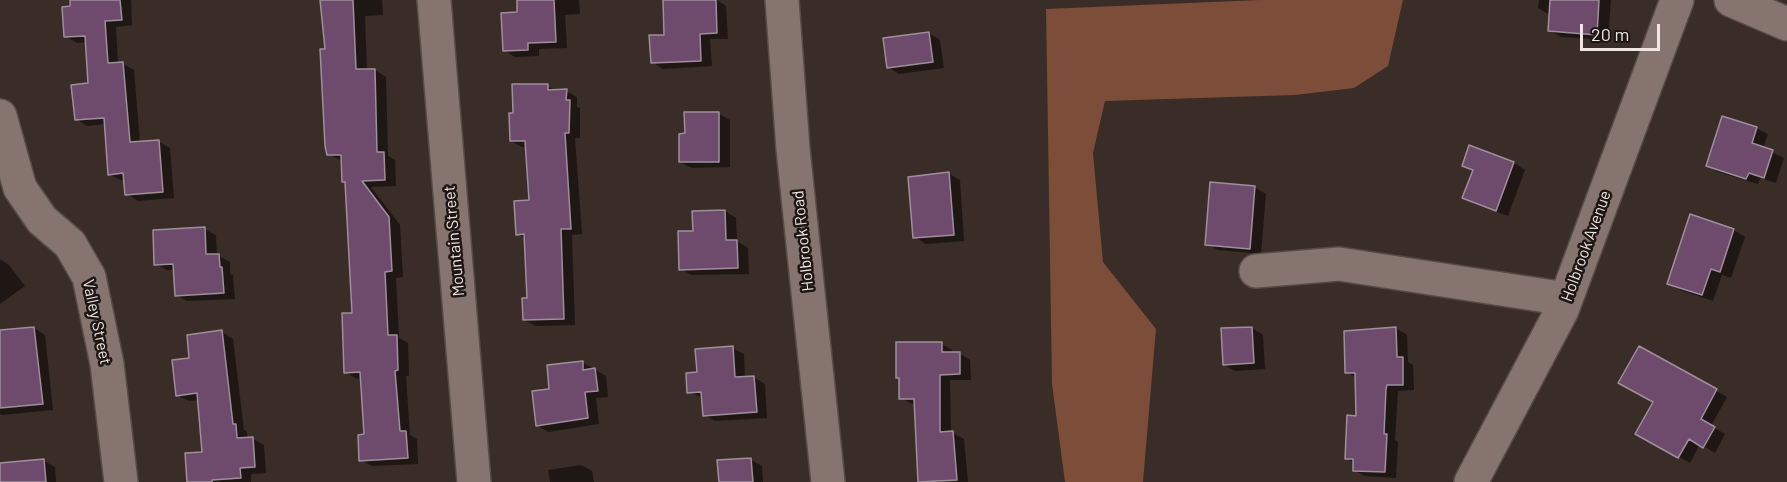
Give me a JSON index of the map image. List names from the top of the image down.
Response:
{
  "streets": {
    "street": [
      "Mountain Street",
      "Holbrook Road",
      "Holbrook Avenue",
      "Valley Street"
    ]
  },
  "scale_bar": "20 m"
}
